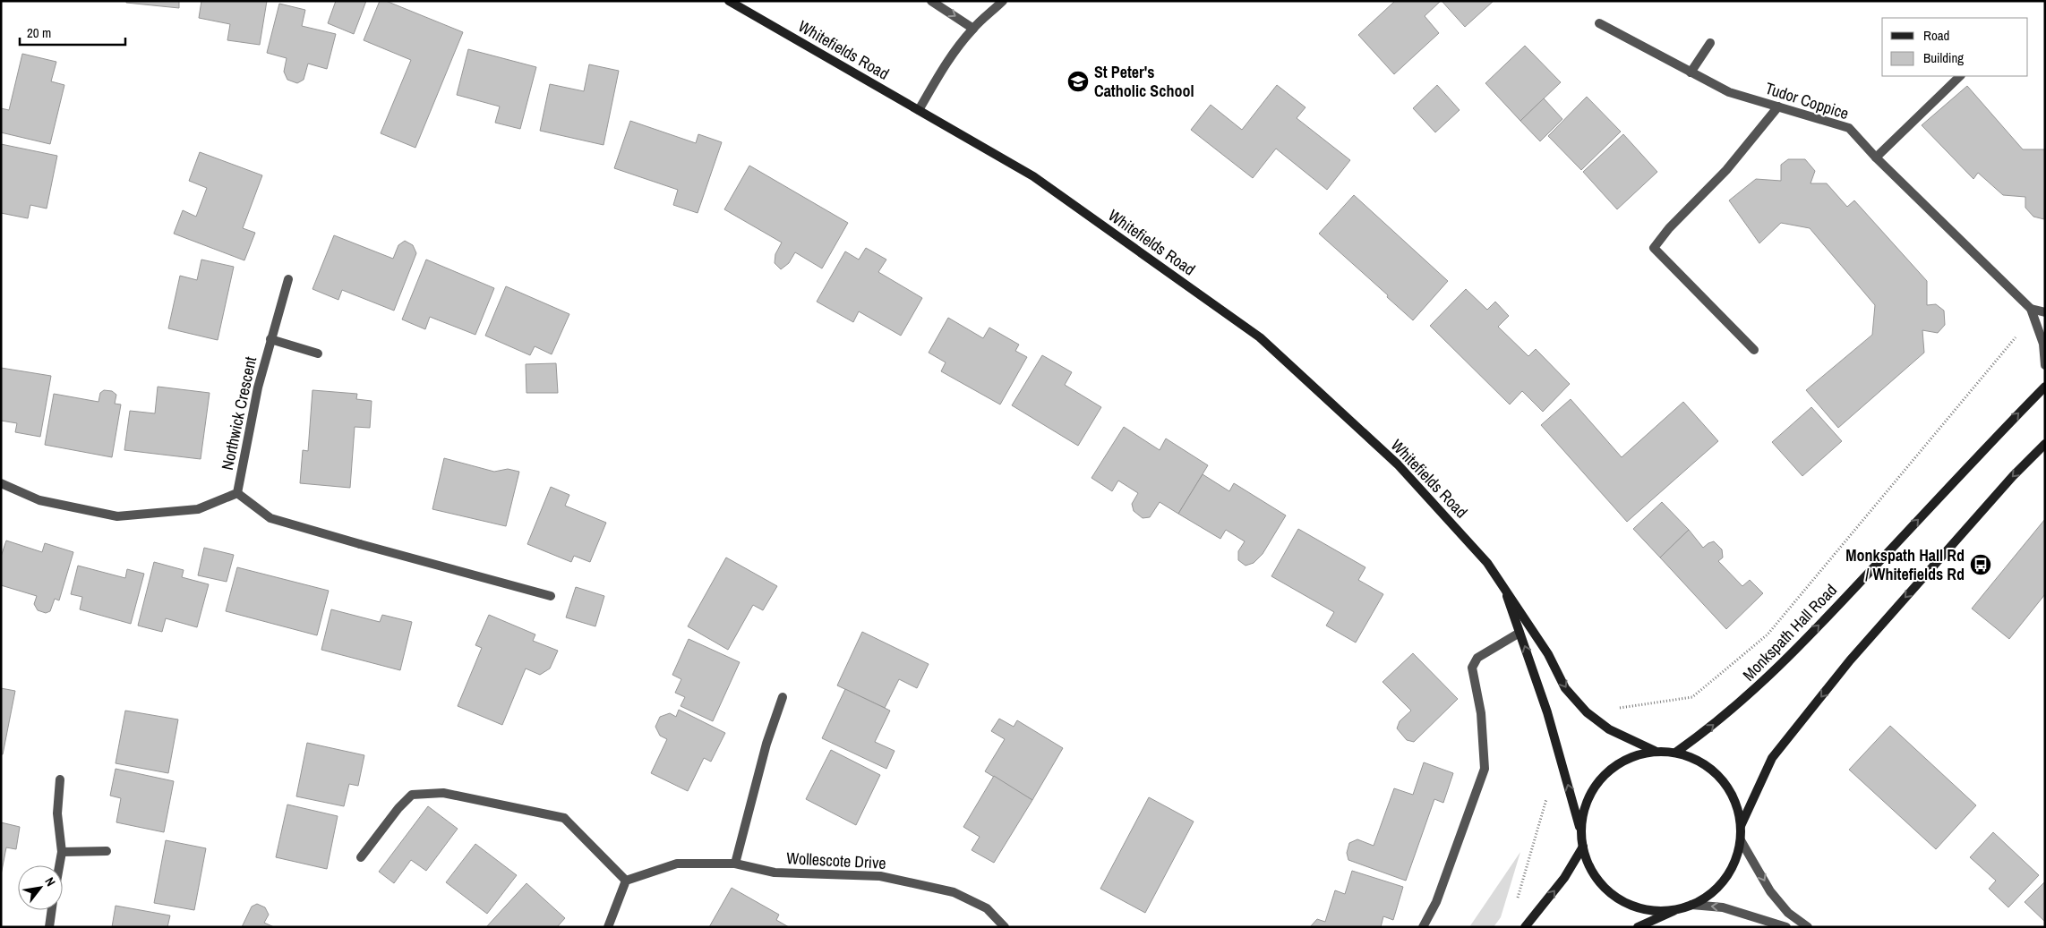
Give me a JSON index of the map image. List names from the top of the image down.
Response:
{
  "streets": {
    "street": [
      "Whitefields Road",
      "Tudor Coppice",
      "Northwick Crescent",
      "Monkspath Hall Road",
      "Wollescote Drive"
    ]
  },
  "crossings": [
    ["Whitefields Road", "Monkspath Hall Road"]
  ],
  "places": {
    "school or university": ["St Peter's Catholic School"],
    "bus stop": ["Monkspath Hall Rd / Whitefields Rd"]
  },
  "legend": ["Road", "Building"],
  "scale_bar": "20 m",
  "north": "top right"
}
